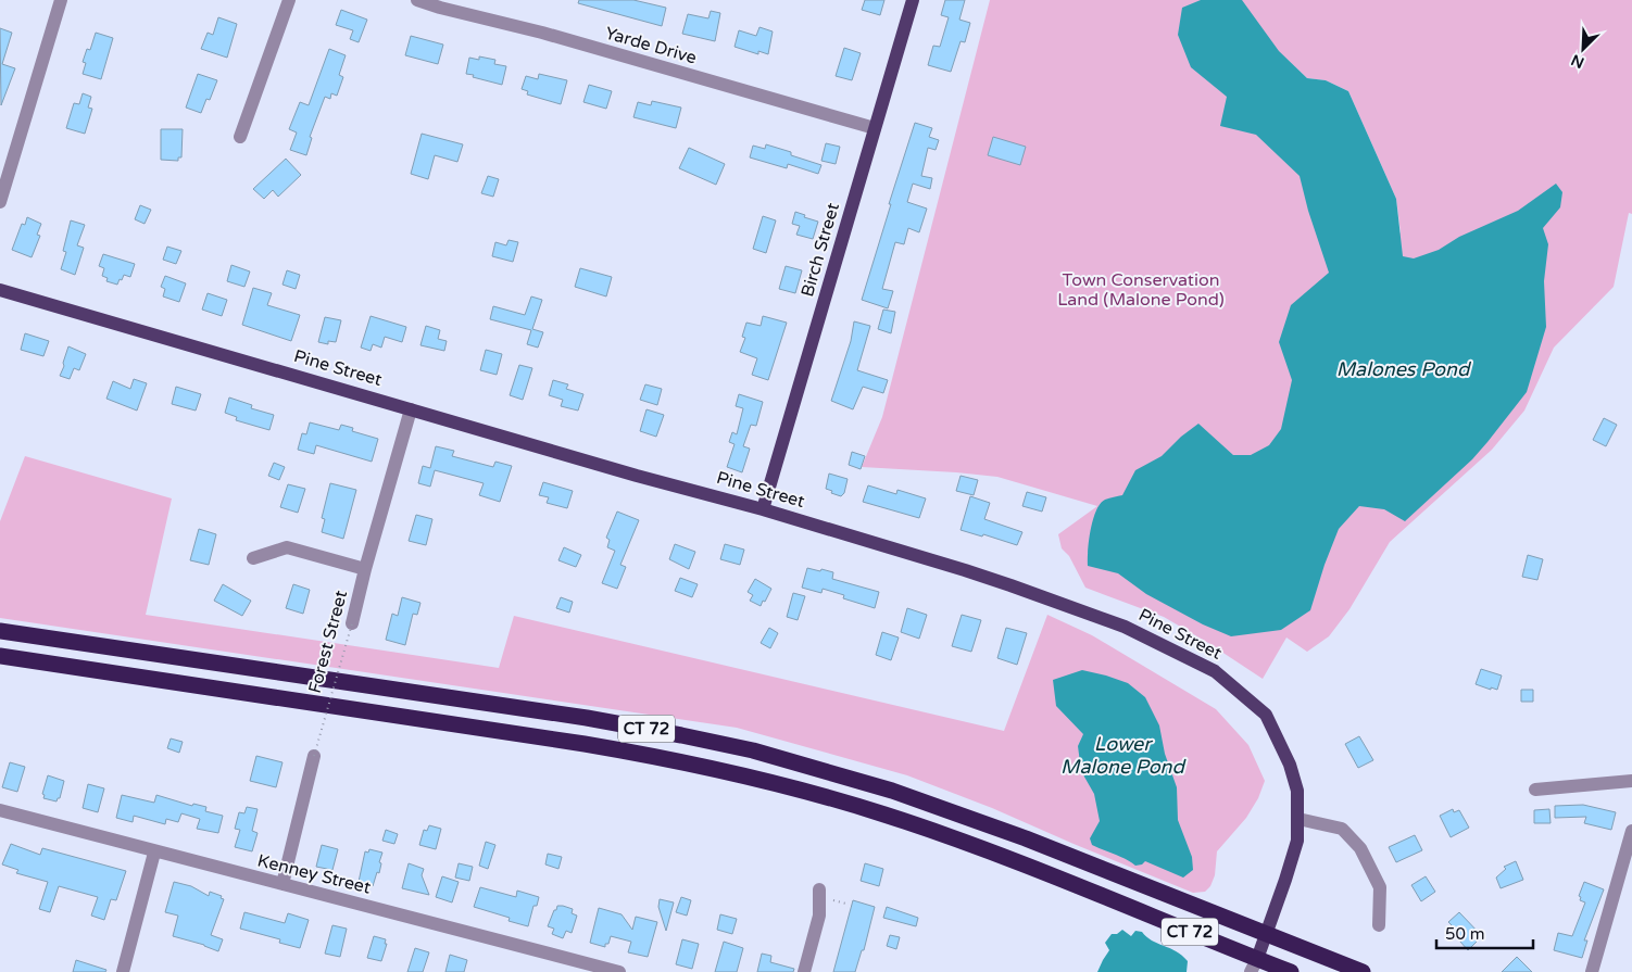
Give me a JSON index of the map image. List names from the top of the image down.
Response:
{
  "streets": {
    "highway": ["CT 72"],
    "main road": ["Birch Street", "Pine Street"],
    "street": ["Yarde Drive", "Forest Street", "Kenney Street"]
  },
  "crossings": [
    ["Yarde Drive", "Birch Street"],
    ["Birch Street", "Pine Street"],
    ["Pine Street", "Forest Street"],
    ["Pine Street", "CT 72"]
  ],
  "water": ["Malones Pond", "Lower Malone Pond"],
  "parks": ["Town Conservation Land (Malone Pond)"],
  "scale_bar": "50 m",
  "north": "bottom left"
}
